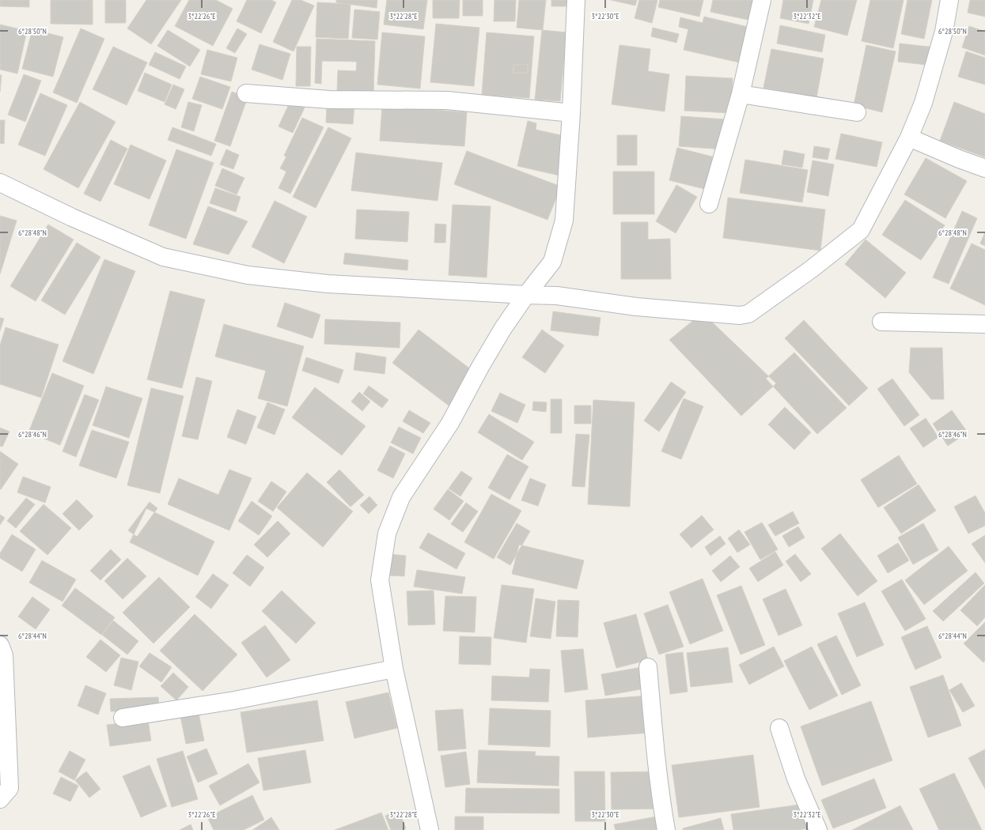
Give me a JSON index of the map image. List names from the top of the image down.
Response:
{
  "coordinates": [
    "3°22'26\"E",
    "3°22'28\"E",
    "3°22'30\"E",
    "3°22'32\"E",
    "6°28'50\"N",
    "6°28'48\"N",
    "6°28'46\"N",
    "6°28'44\"N"
  ]
}
